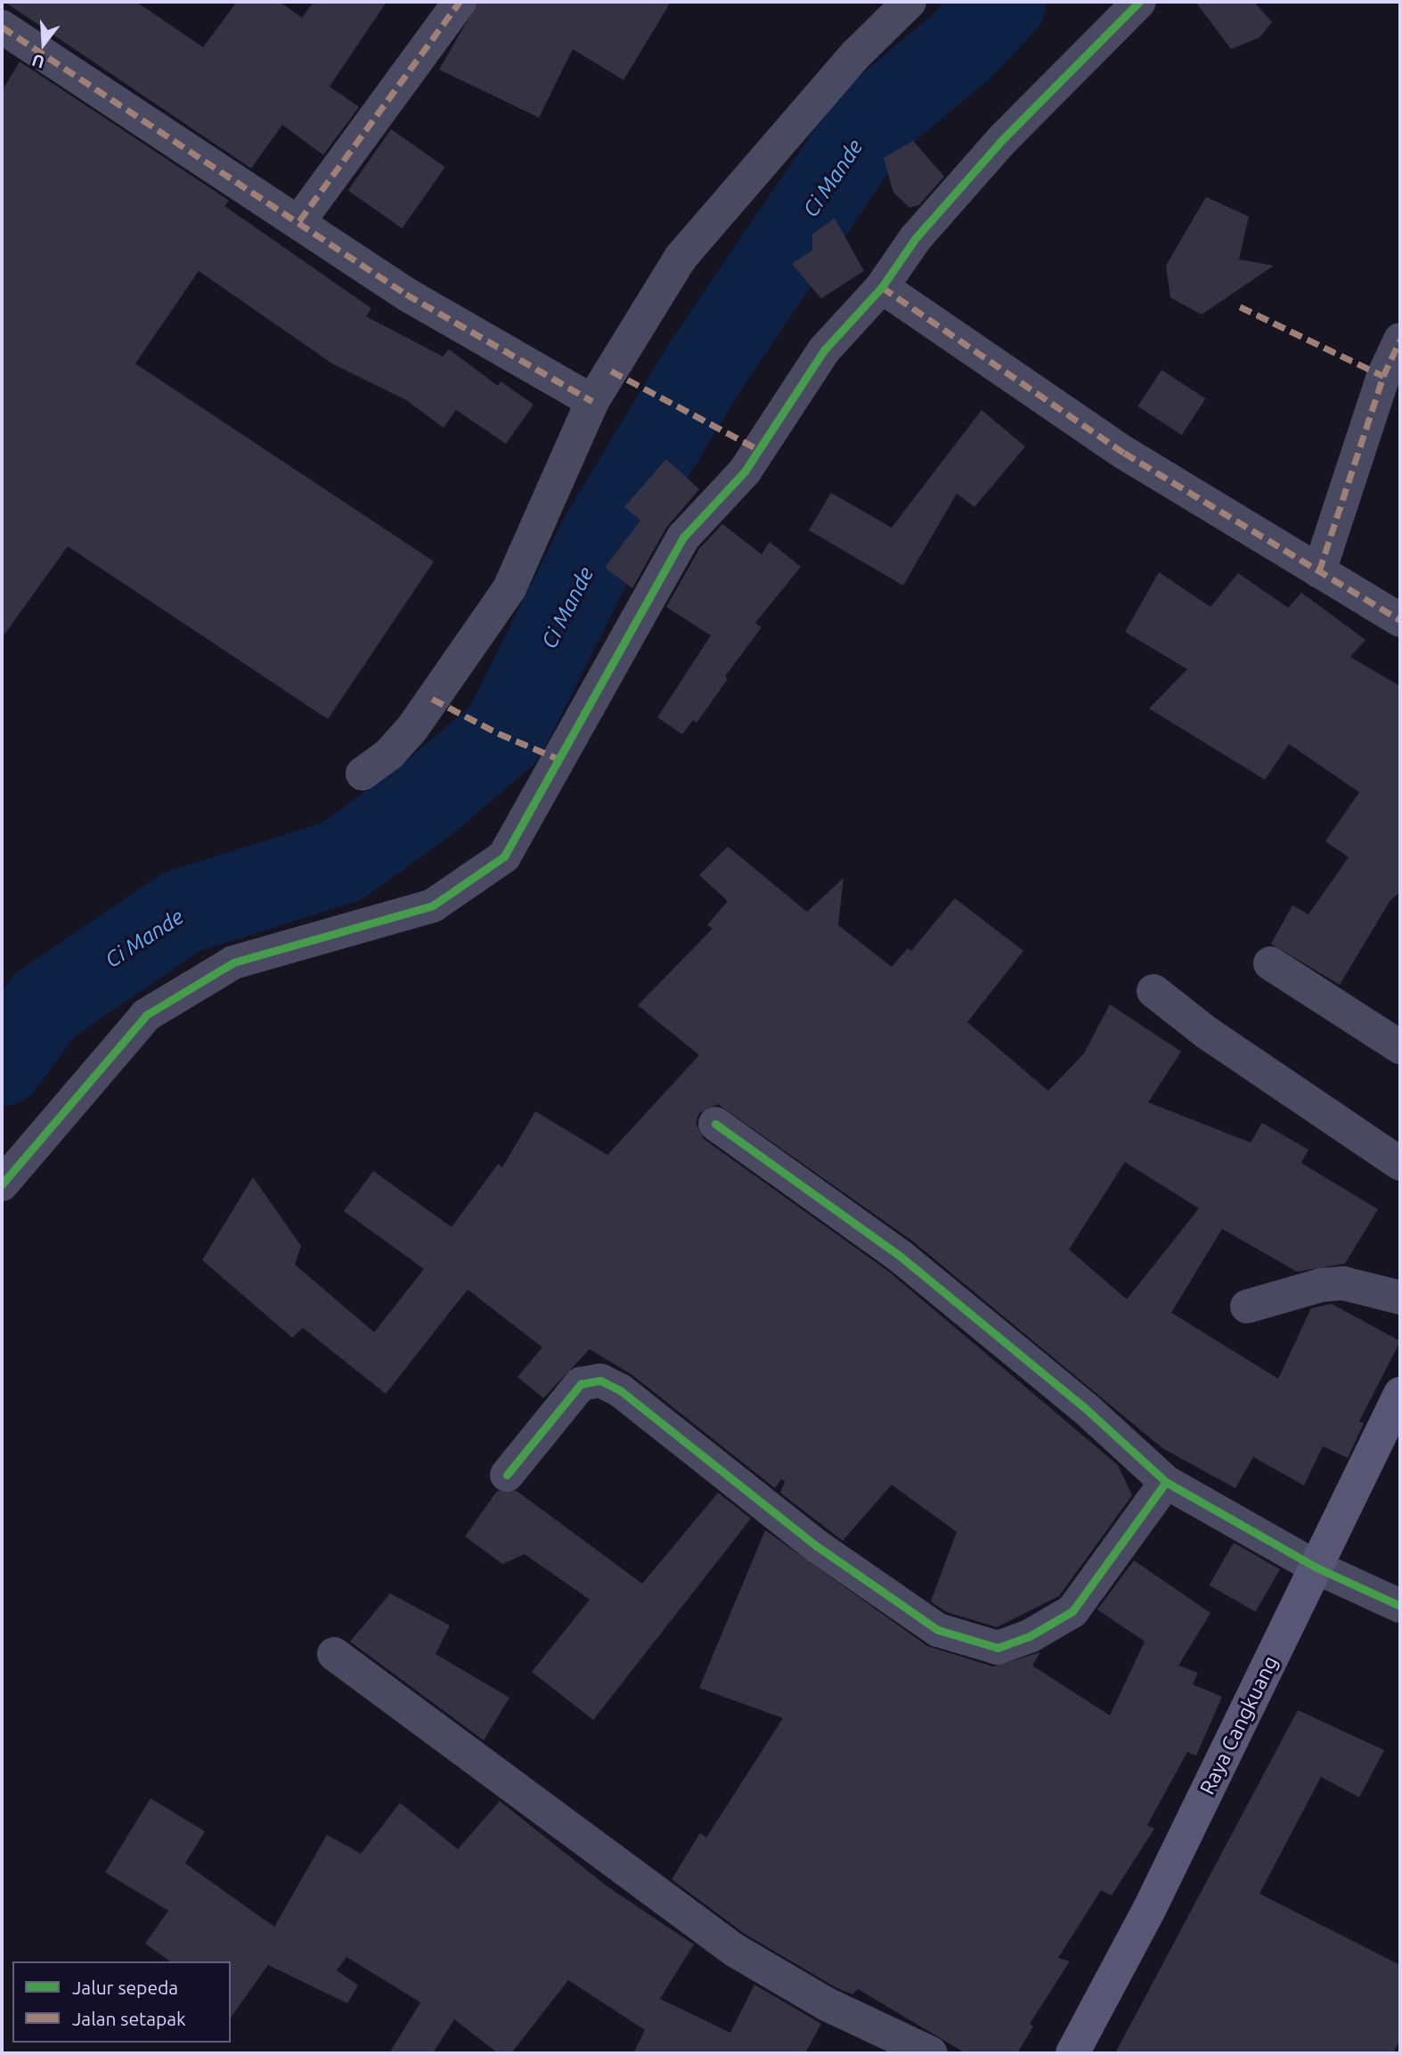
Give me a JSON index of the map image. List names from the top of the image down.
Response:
{
  "streets": {
    "main road": ["Raya Cangkuang"]
  },
  "water": ["Ci Mande"],
  "legend": ["Jalur sepeda", "Jalan setapak"],
  "north": "bottom"
}
